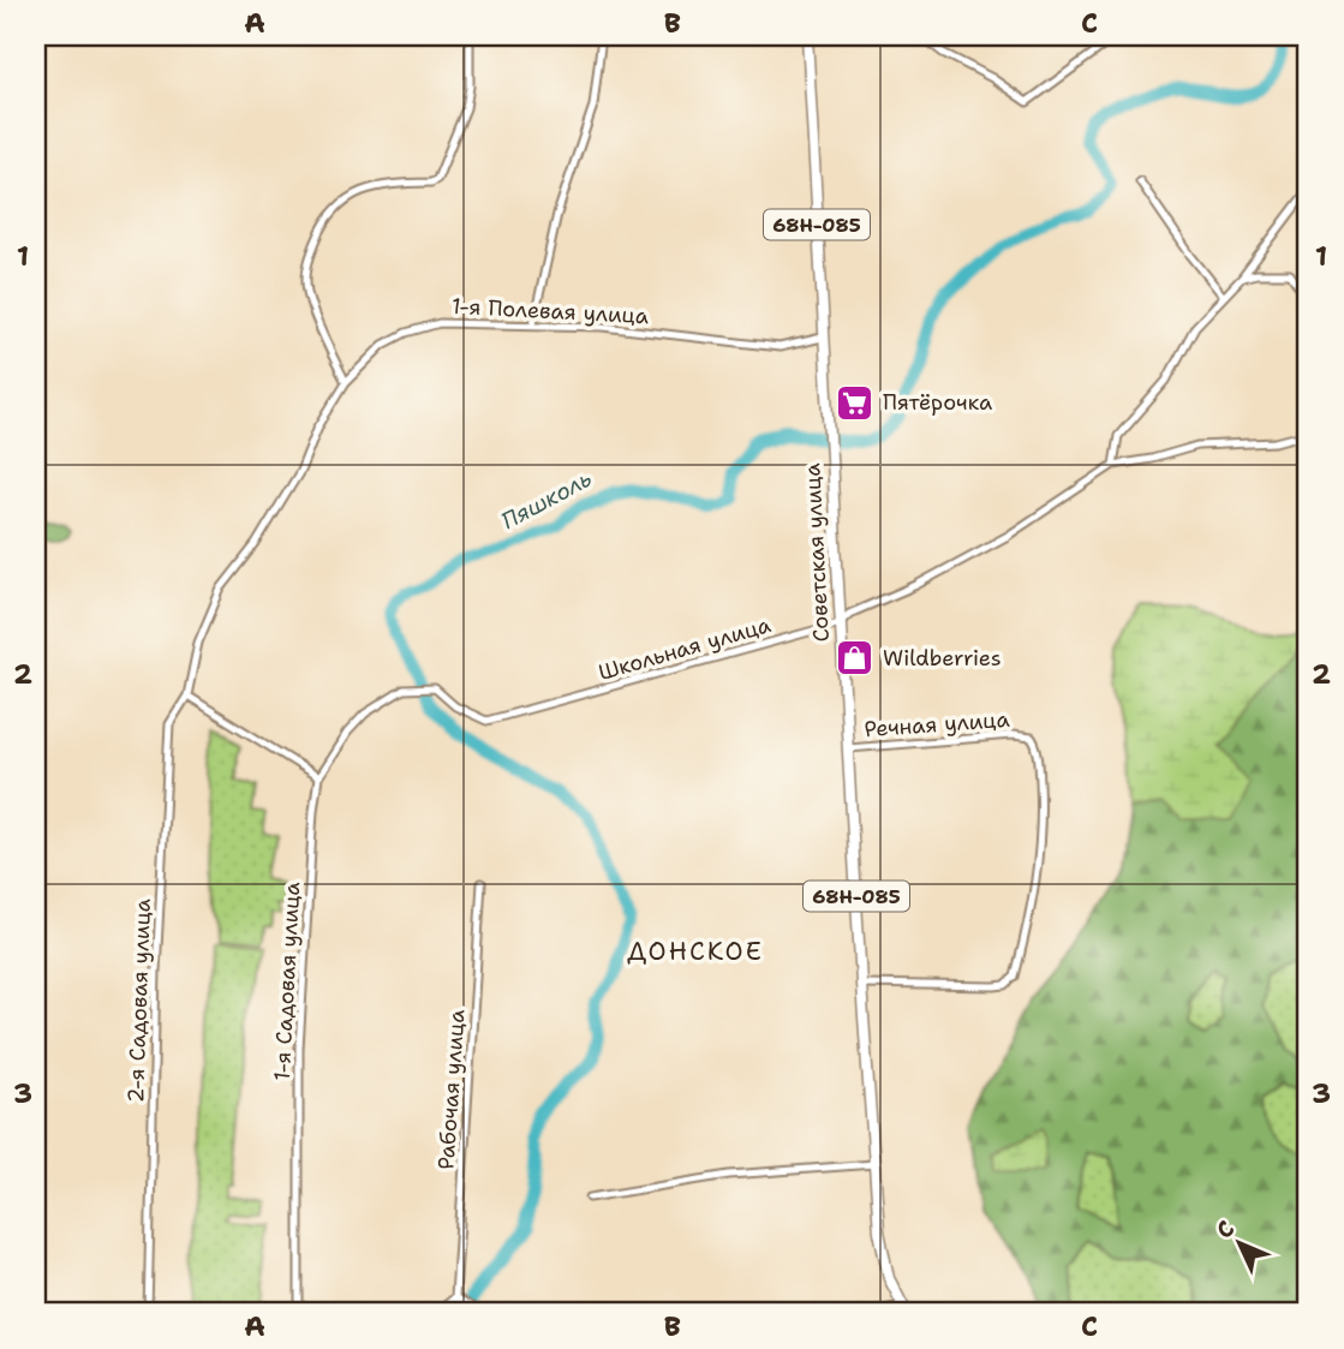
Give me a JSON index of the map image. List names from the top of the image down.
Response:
{
  "streets": {
    "main road": ["68Н-085", "Советская улица"],
    "street": [
      "1-я Полевая улица",
      "Школьная улица",
      "Речная улица",
      "1-я Садовая улица",
      "2-я Садовая улица",
      "Рабочая улица"
    ]
  },
  "crossings": [
    ["1-я Полевая улица", "Советская улица"],
    ["1-я Полевая улица", "2-я Садовая улица"],
    ["Советская улица", "Школьная улица"],
    ["Советская улица", "Речная улица"],
    ["Школьная улица", "1-я Садовая улица"]
  ],
  "districts": ["ДОНСКОЕ"],
  "water": ["Пяшколь"],
  "places": {
    "supermarket": ["Пятёрочка"],
    "shop": ["Wildberries"]
  },
  "north": "top left",
  "grid": {
    "columns": ["A", "B", "C"],
    "rows": ["1", "2", "3"]
  }
}
